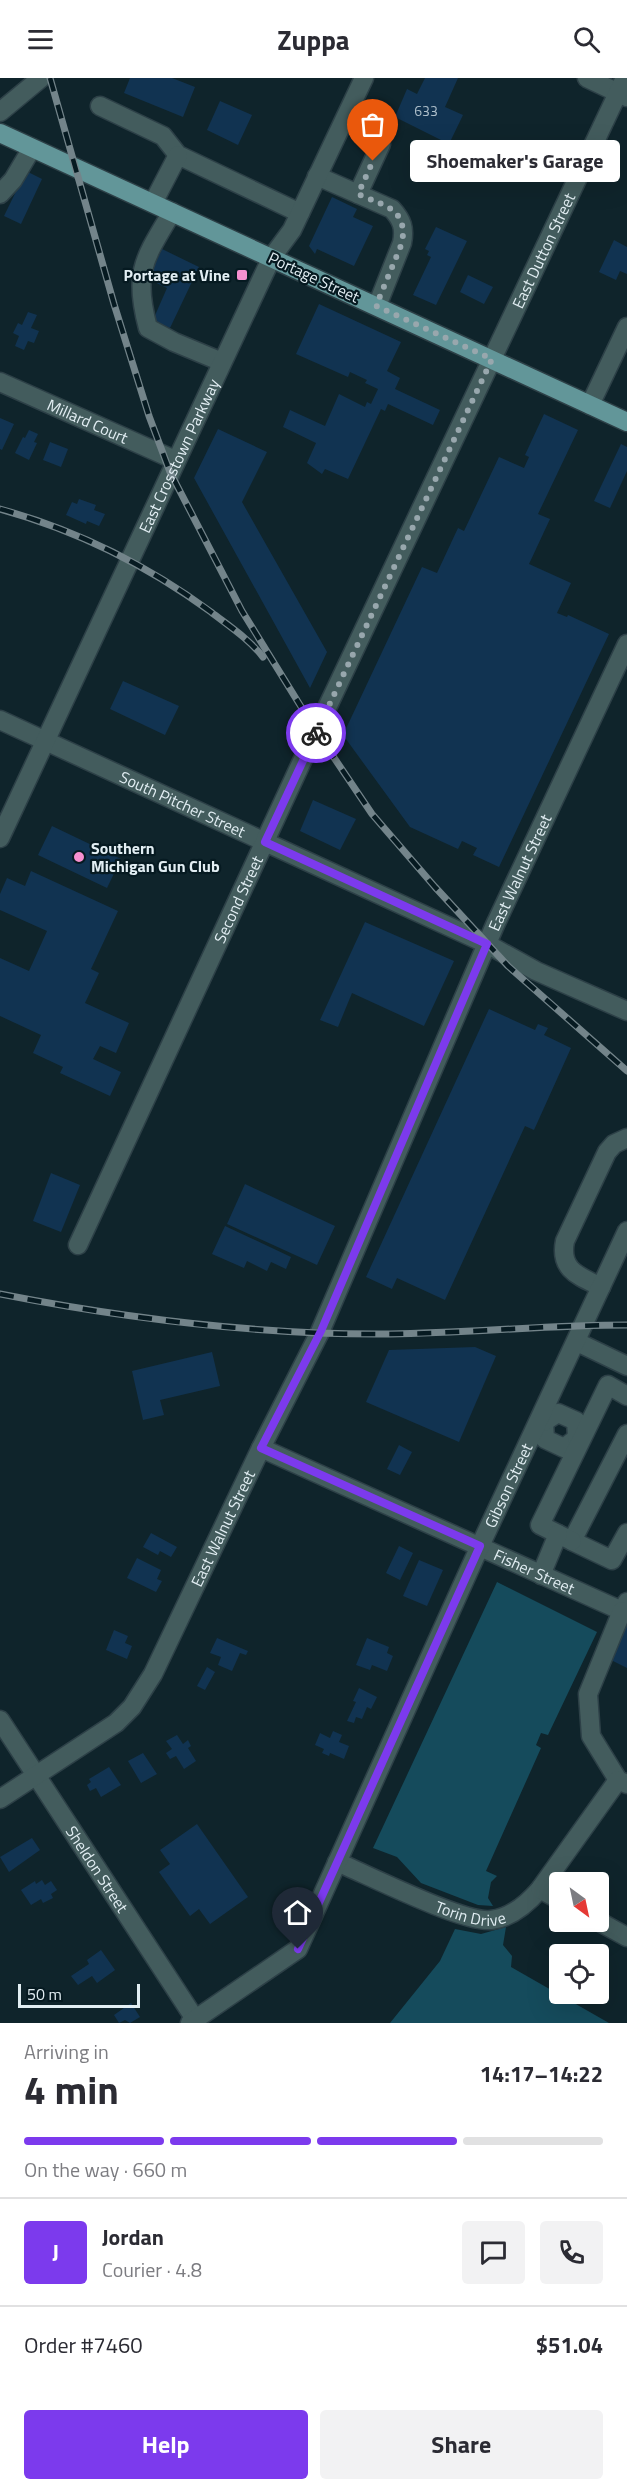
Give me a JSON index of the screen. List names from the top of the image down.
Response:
{
  "streets": {
    "main road": ["Portage Street"],
    "street": [
      "East Dutton Street",
      "Millard Court",
      "East Crosstown Parkway",
      "South Pitcher Street",
      "East Walnut Street",
      "Second Street",
      "Gibson Street",
      "Fisher Street",
      "Sheldon Street",
      "Torin Drive"
    ]
  },
  "crossings": [
    ["East Dutton Street", "Portage Street"],
    ["East Dutton Street", "Second Street"],
    ["Portage Street", "East Crosstown Parkway"],
    ["Portage Street", "Second Street"],
    ["Millard Court", "East Crosstown Parkway"],
    ["East Crosstown Parkway", "South Pitcher Street"],
    ["South Pitcher Street", "East Walnut Street"],
    ["South Pitcher Street", "Second Street"],
    ["East Walnut Street", "Fisher Street"],
    ["East Walnut Street", "Sheldon Street"],
    ["Gibson Street", "Fisher Street"],
    ["Gibson Street", "Sheldon Street"],
    ["Gibson Street", "Torin Drive"]
  ],
  "places": {
    "other": ["Shoemaker's Garage", "Southern Michigan Gun Club"],
    "transit": ["Portage at Vine"]
  },
  "house_numbers": ["633"],
  "scale_bar": "50 m",
  "north": "bottom right",
  "page": {
    "header": "Zuppa",
    "bubble": "Shoemaker's Garage",
    "scale": "50 m",
    "heading": ["4 min", "Arriving in", "14:17–14:22"],
    "panel": [
      "Jordan",
      "Courier · 4.8",
      "Order #7460",
      "$51.04"
    ],
    "bar": "On the way · 660 m",
    "round": "J",
    "buttons": ["Help", "Share"]
  }
}
